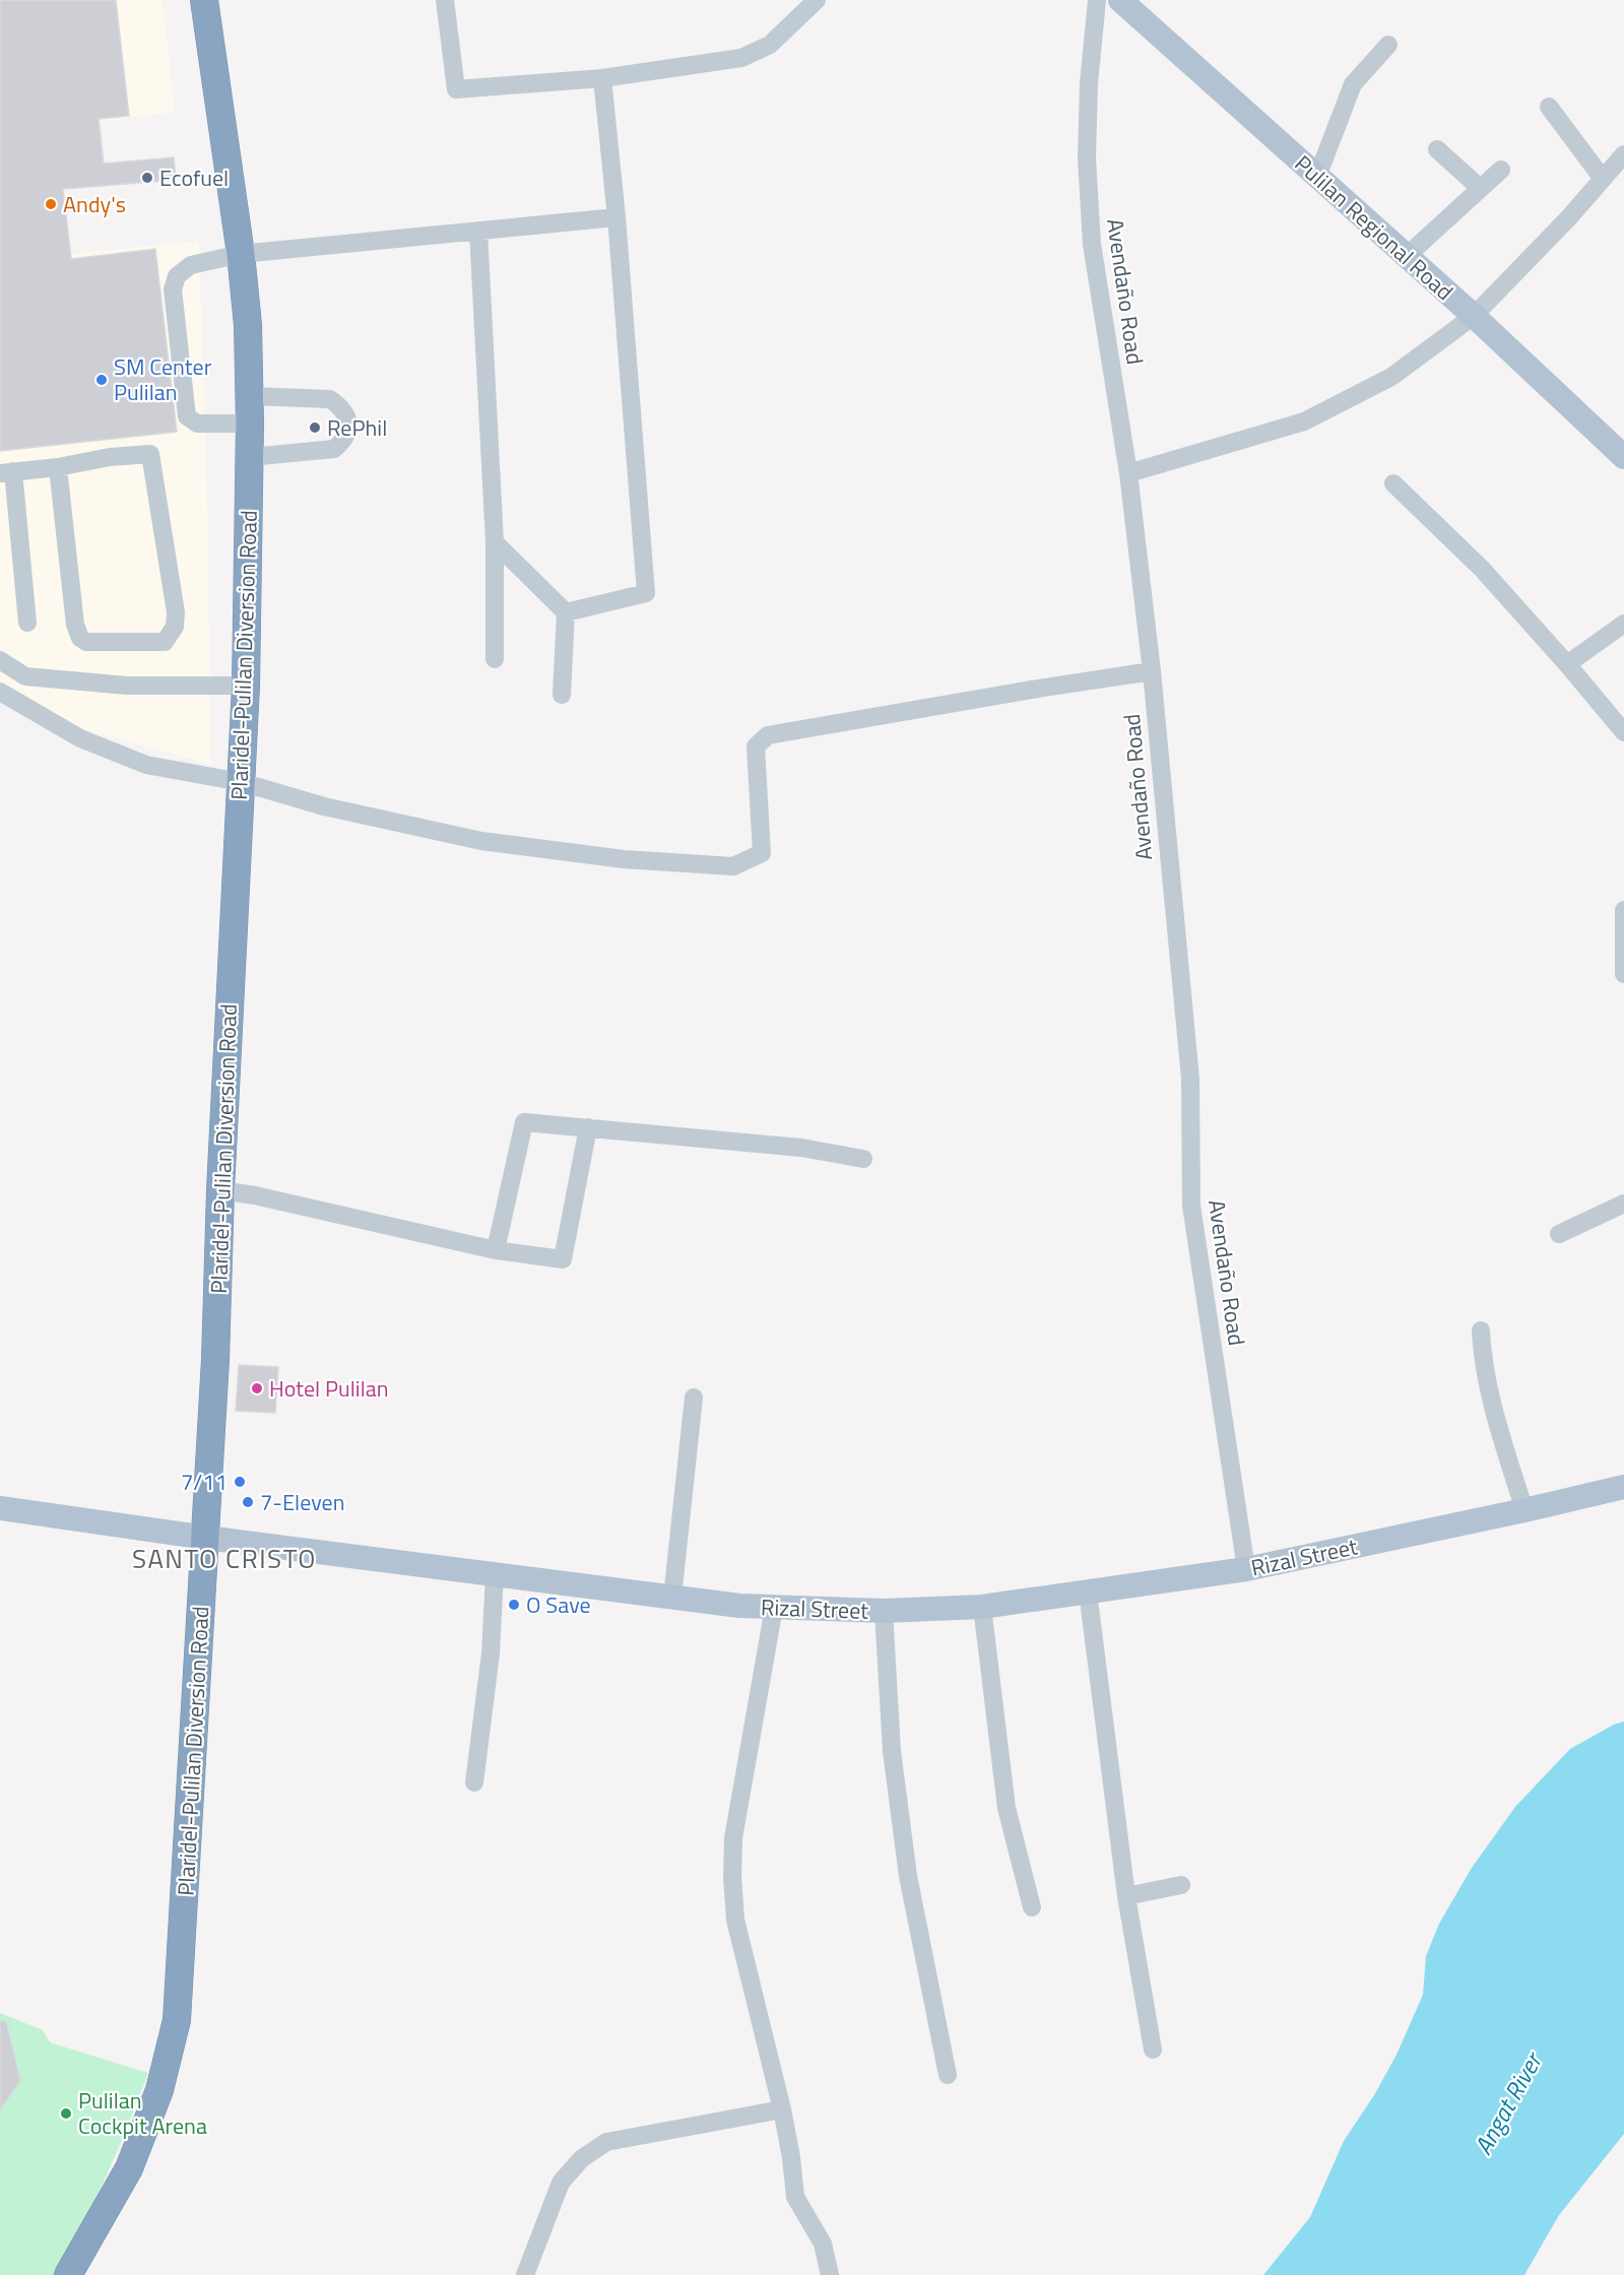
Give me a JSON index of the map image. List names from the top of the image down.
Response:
{
  "streets": {
    "highway": ["Plaridel-Pulilan Diversion Road"],
    "main road": ["Pulilan Regional Road", "Rizal Street"],
    "street": ["Avendaño Road"]
  },
  "crossings": [
    ["Avendaño Road", "Rizal Street"],
    ["Plaridel-Pulilan Diversion Road", "Rizal Street"]
  ],
  "districts": ["SANTO CRISTO"],
  "water": ["Angat River"],
  "places": [
    "Ecofuel",
    "Andy's",
    "SM Center Pulilan",
    "RePhil",
    "Hotel Pulilan",
    "7/11",
    "7-Eleven",
    "O Save",
    "Pulilan Cockpit Arena"
  ]
}
